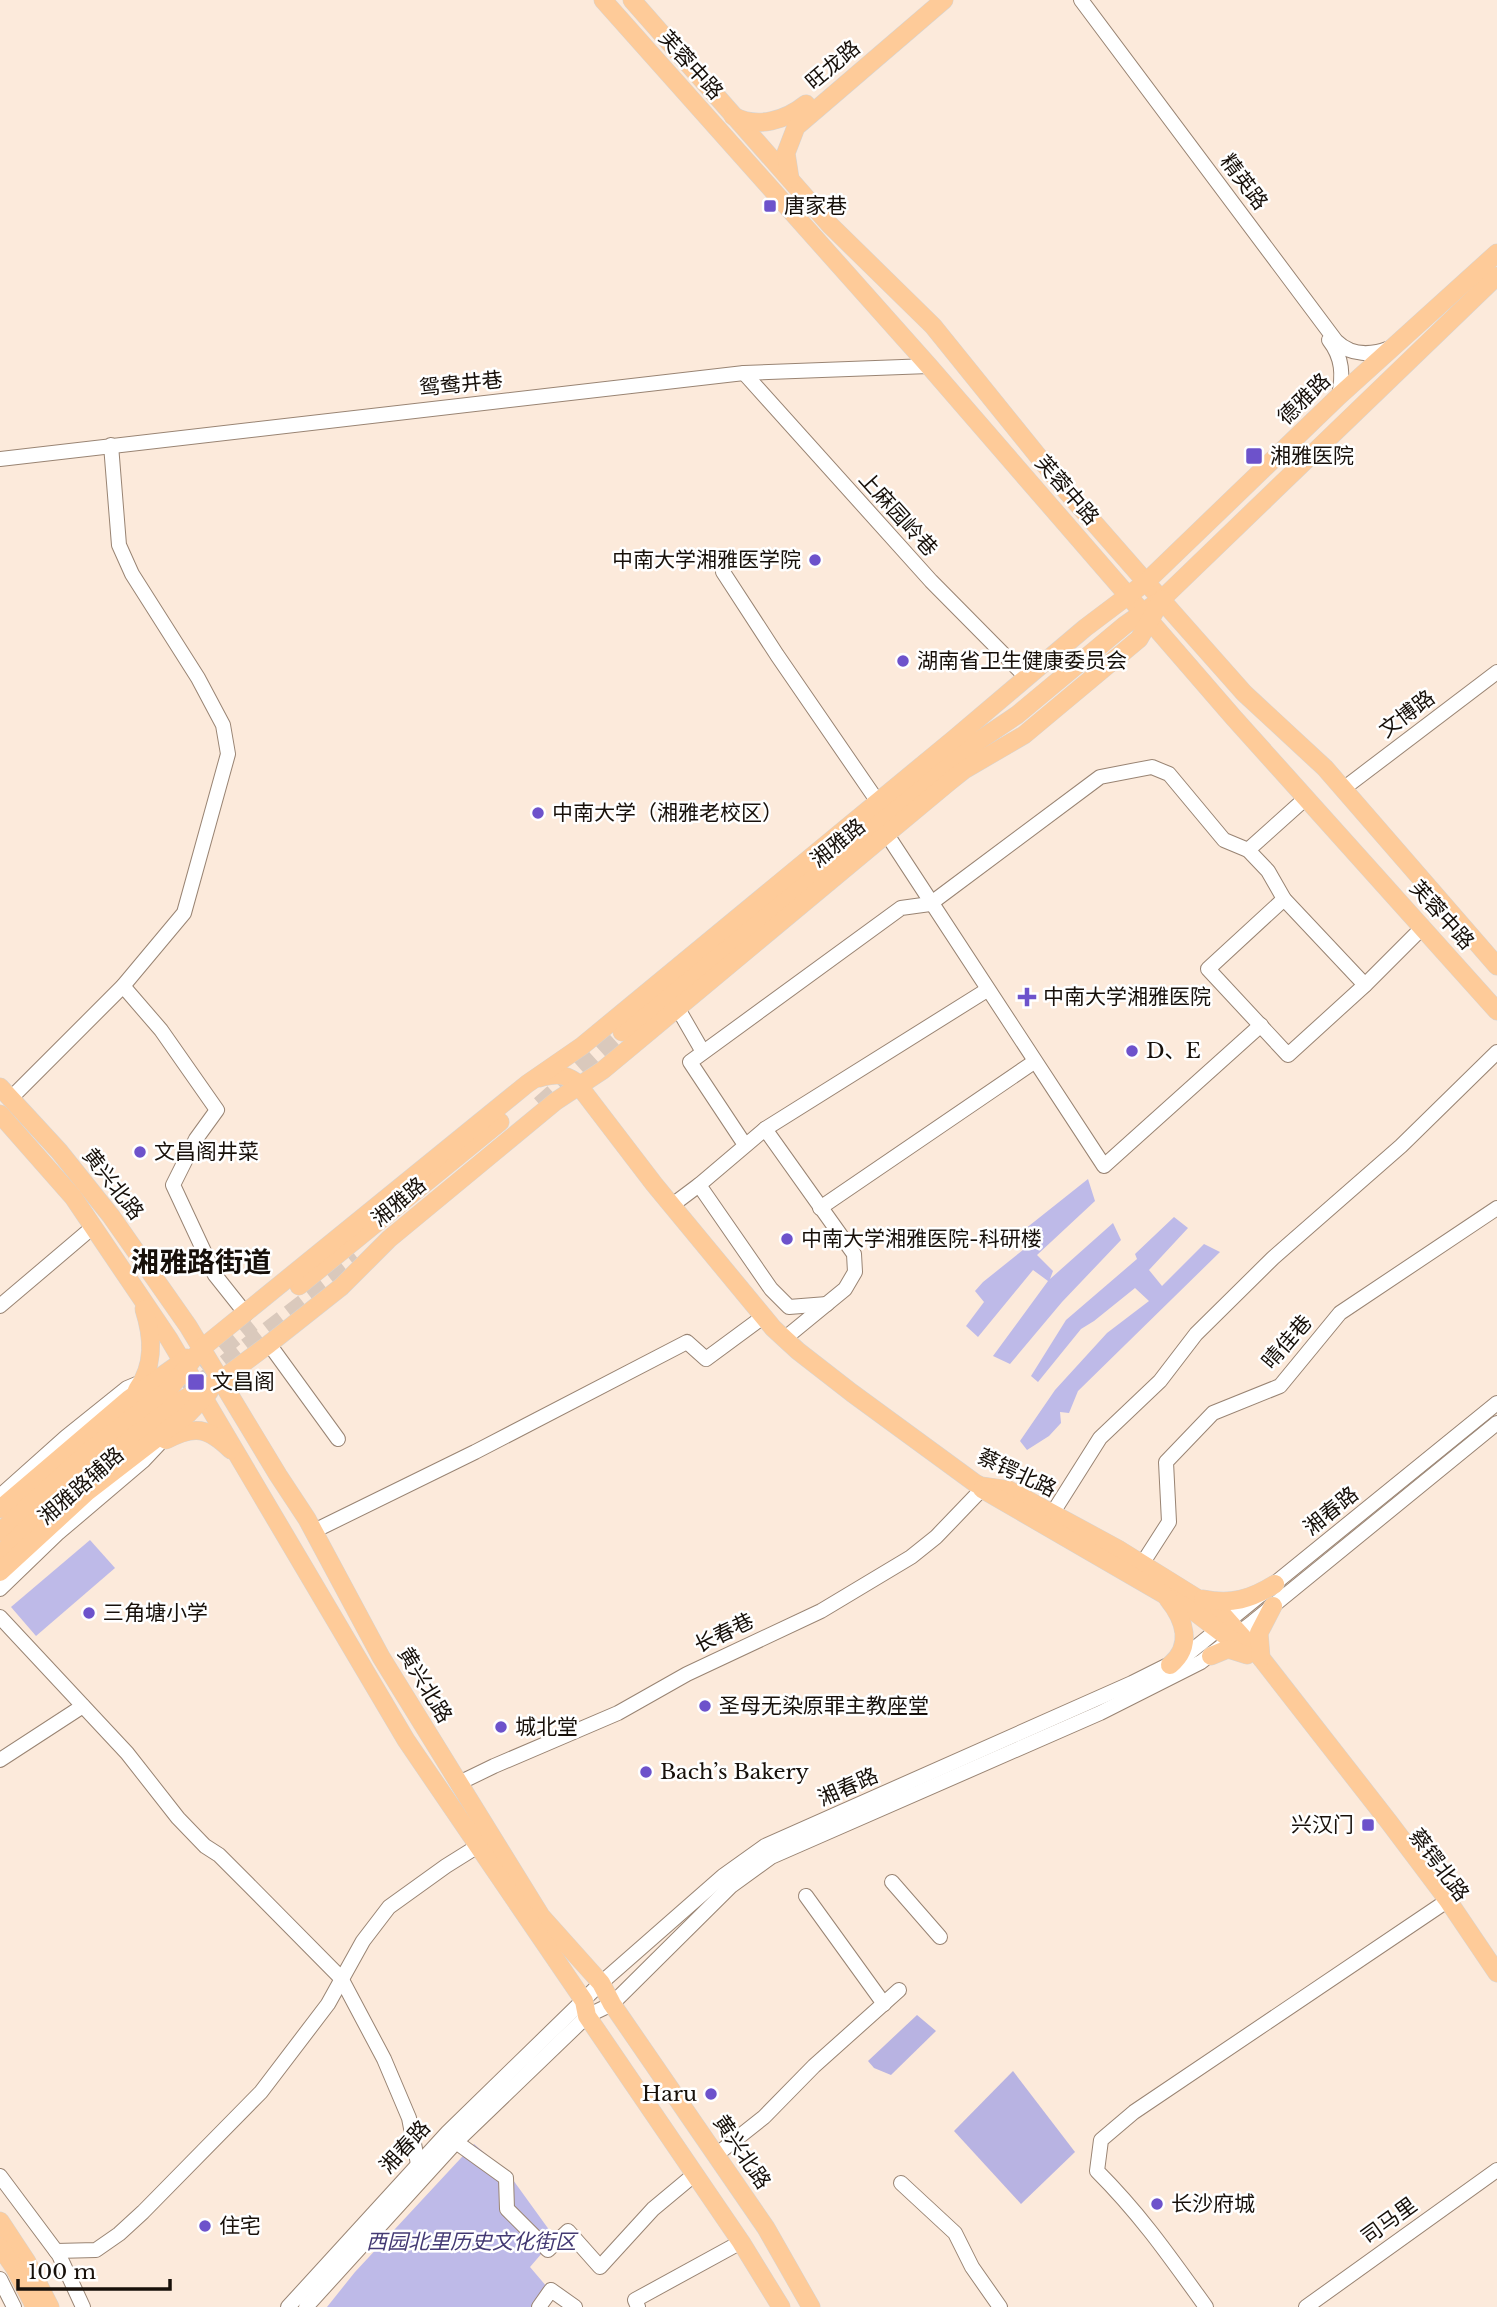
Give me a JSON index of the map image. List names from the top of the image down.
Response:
{
  "streets": {
    "main road": [
      "芙蓉中路",
      "旺龙路",
      "德雅路",
      "湘雅路",
      "黄兴北路",
      "蔡锷北路"
    ],
    "street": [
      "精英路",
      "鸳鸯井巷",
      "上麻园岭巷",
      "文博路",
      "晴佳巷",
      "湘雅路辅路",
      "湘春路",
      "长春巷",
      "司马里"
    ]
  },
  "crossings": [
    ["芙蓉中路", "旺龙路"],
    ["芙蓉中路", "鸳鸯井巷"],
    ["芙蓉中路", "德雅路"],
    ["芙蓉中路", "文博路"],
    ["芙蓉中路", "湘雅路"],
    ["精英路", "德雅路"],
    ["鸳鸯井巷", "上麻园岭巷"],
    ["德雅路", "湘雅路"],
    ["上麻园岭巷", "湘雅路"],
    ["湘雅路", "黄兴北路"],
    ["湘雅路", "蔡锷北路"],
    ["黄兴北路", "湘春路"],
    ["黄兴北路", "长春巷"],
    ["晴佳巷", "蔡锷北路"],
    ["蔡锷北路", "湘春路"],
    ["蔡锷北路", "长春巷"]
  ],
  "districts": ["湘雅路街道"],
  "parks": ["西园北里历史文化街区"],
  "places": {
    "transit": [
      "唐家巷",
      "湘雅医院",
      "文昌阁",
      "兴汉门"
    ],
    "other": [
      "中南大学湘雅医学院",
      "湖南省卫生健康委员会",
      "中南大学（湘雅老校区）",
      "D、E",
      "文昌阁井菜",
      "中南大学湘雅医院-科研楼",
      "三角塘小学",
      "圣母无染原罪主教座堂",
      "城北堂",
      "Bach’s Bakery",
      "Haru",
      "长沙府城",
      "住宅"
    ],
    "health": ["中南大学湘雅医院"]
  },
  "scale_bar": "100 m"
}
